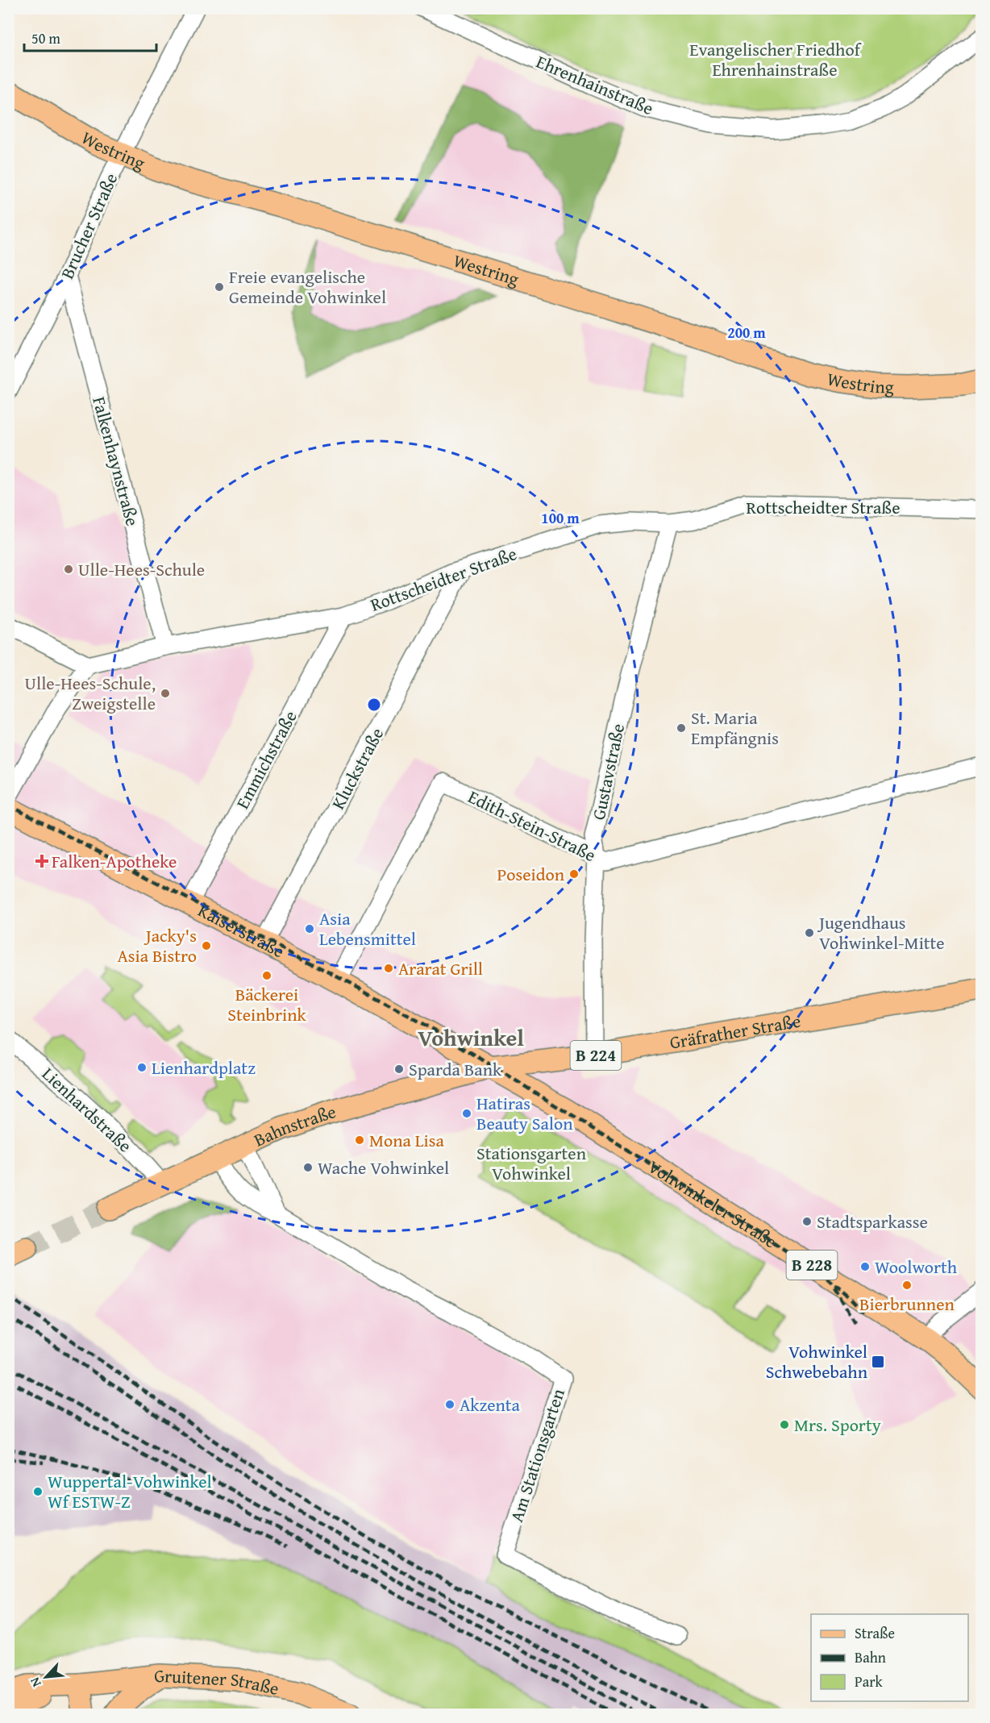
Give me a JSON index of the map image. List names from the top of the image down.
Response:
{
  "streets": {
    "main road": [
      "Westring",
      "Kaiserstraße",
      "Gräfrather Straße",
      "B 224",
      "Bahnstraße",
      "Vohwinkeler Straße",
      "B 228",
      "Gruitener Straße"
    ],
    "street": [
      "Ehrenhainstraße",
      "Brucher Straße",
      "Falkenhaynstraße",
      "Rottscheidter Straße",
      "Emmichstraße",
      "Kluckstraße",
      "Gustavstraße",
      "Edith-Stein-Straße",
      "Lienhardstraße",
      "Am Stationsgarten"
    ]
  },
  "crossings": [
    ["Westring", "Brucher Straße"],
    ["Brucher Straße", "Falkenhaynstraße"],
    ["Falkenhaynstraße", "Rottscheidter Straße"],
    ["Rottscheidter Straße", "Emmichstraße"],
    ["Rottscheidter Straße", "Kluckstraße"],
    ["Rottscheidter Straße", "Gustavstraße"],
    ["Emmichstraße", "Kaiserstraße"],
    ["Kluckstraße", "Kaiserstraße"],
    ["Gustavstraße", "Edith-Stein-Straße"],
    ["Gustavstraße", "Gräfrather Straße"],
    ["Edith-Stein-Straße", "Kaiserstraße"],
    ["Kaiserstraße", "Gräfrather Straße"],
    ["Kaiserstraße", "Bahnstraße"],
    ["Kaiserstraße", "Vohwinkeler Straße"],
    ["Gräfrather Straße", "Bahnstraße"],
    ["Gräfrather Straße", "Vohwinkeler Straße"],
    ["Lienhardstraße", "Bahnstraße"],
    ["Bahnstraße", "Vohwinkeler Straße"],
    ["Bahnstraße", "Am Stationsgarten"]
  ],
  "districts": ["Vohwinkel"],
  "parks": ["Evangelischer Friedhof Ehrenhainstraße", "Stationsgarten Vohwinkel"],
  "places": {
    "other": [
      "Freie evangelische Gemeinde Vohwinkel",
      "Ulle-Hees-Schule",
      "Ulle-Hees-Schule, Zweigstelle",
      "St. Maria Empfängnis",
      "Poseidon",
      "Asia Lebensmittel",
      "Jugendhaus Vohwinkel-Mitte",
      "Jacky's Asia Bistro",
      "Ararat Grill",
      "Bäckerei Steinbrink",
      "Lienhardplatz",
      "Sparda Bank",
      "Hatiras Beauty Salon",
      "Mona Lisa",
      "Wache Vohwinkel",
      "Stadtsparkasse",
      "Woolworth",
      "Bierbrunnen",
      "Akzenta",
      "Mrs. Sporty",
      "Wuppertal-Vohwinkel Wf ESTW-Z"
    ],
    "health": ["Falken-Apotheke"],
    "transit": ["Vohwinkel Schwebebahn"]
  },
  "legend": ["Straße", "Bahn", "Park"],
  "scale_bar": "50 m",
  "north": "bottom left",
  "rings": ["200 m", "100 m"]
}
